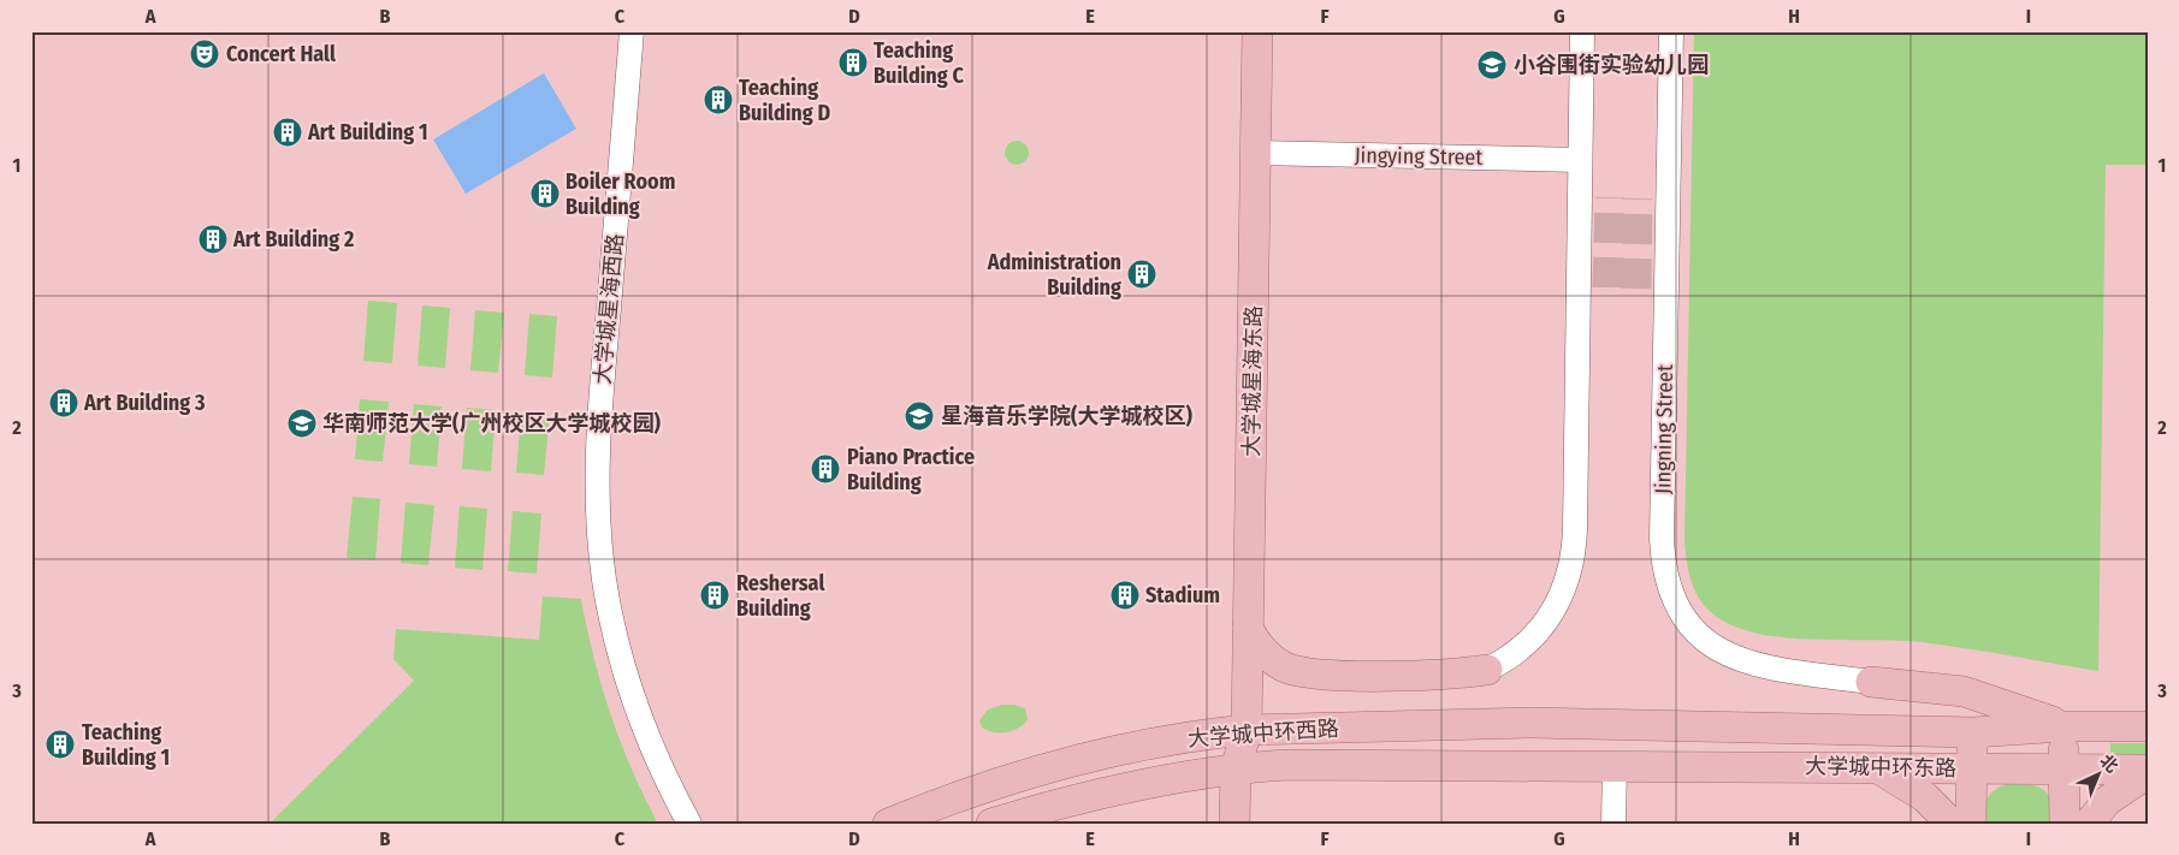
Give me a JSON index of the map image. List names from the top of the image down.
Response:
{
  "streets": {
    "main road": ["大学城星海东路", "大学城中环西路", "大学城中环东路"],
    "street": ["Jingying Street", "大学城星海西路", "Jingning Street"]
  },
  "crossings": [
    ["Jingying Street", "大学城星海东路"],
    ["大学城星海东路", "大学城中环西路"],
    ["大学城中环西路", "大学城中环东路"]
  ],
  "places": {
    "theatre": ["Concert Hall"],
    "building": [
      "Teaching Building C",
      "Teaching Building D",
      "Art Building 1",
      "Boiler Room Building",
      "Art Building 2",
      "Administration Building",
      "Art Building 3",
      "Piano Practice Building",
      "Reshersal Building",
      "Stadium",
      "Teaching Building 1"
    ],
    "school or university": ["小谷围街实验幼儿园", "星海音乐学院(大学城校区)", "华南师范大学(广州校区大学城校园)"]
  },
  "north": "top right",
  "grid": {
    "columns": [
      "A",
      "B",
      "C",
      "D",
      "E",
      "F",
      "G",
      "H",
      "I"
    ],
    "rows": ["1", "2", "3"]
  }
}
